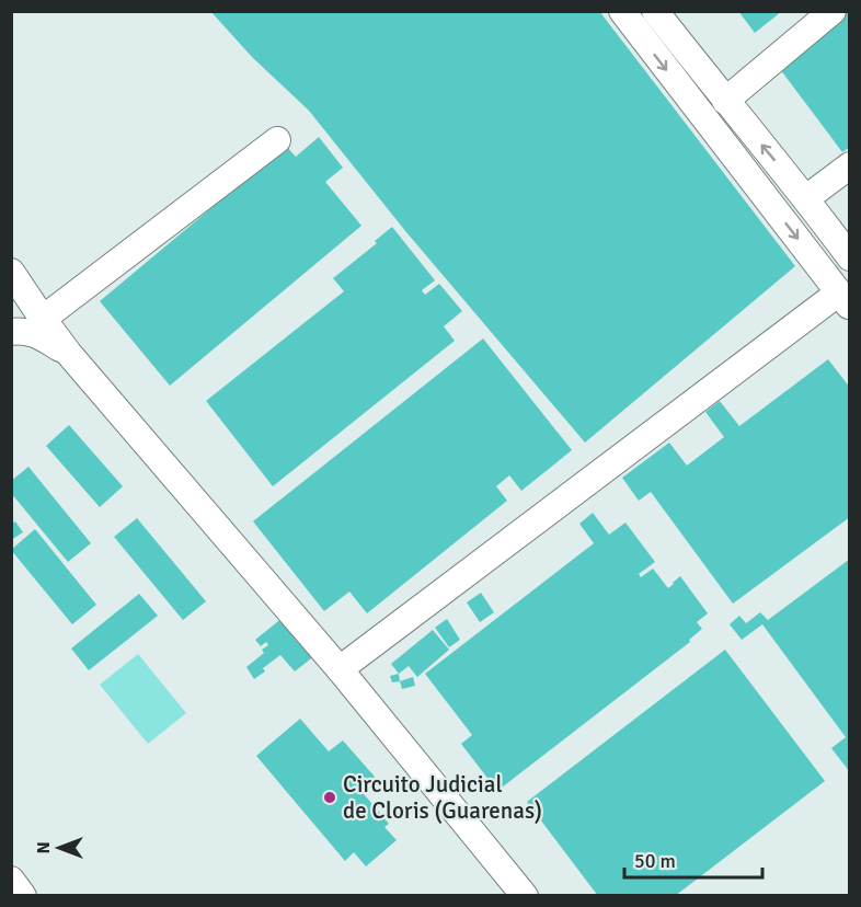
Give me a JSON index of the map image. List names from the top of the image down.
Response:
{
  "places": ["Circuito Judicial de Cloris (Guarenas)"],
  "scale_bar": "50 m",
  "north": "left"
}
